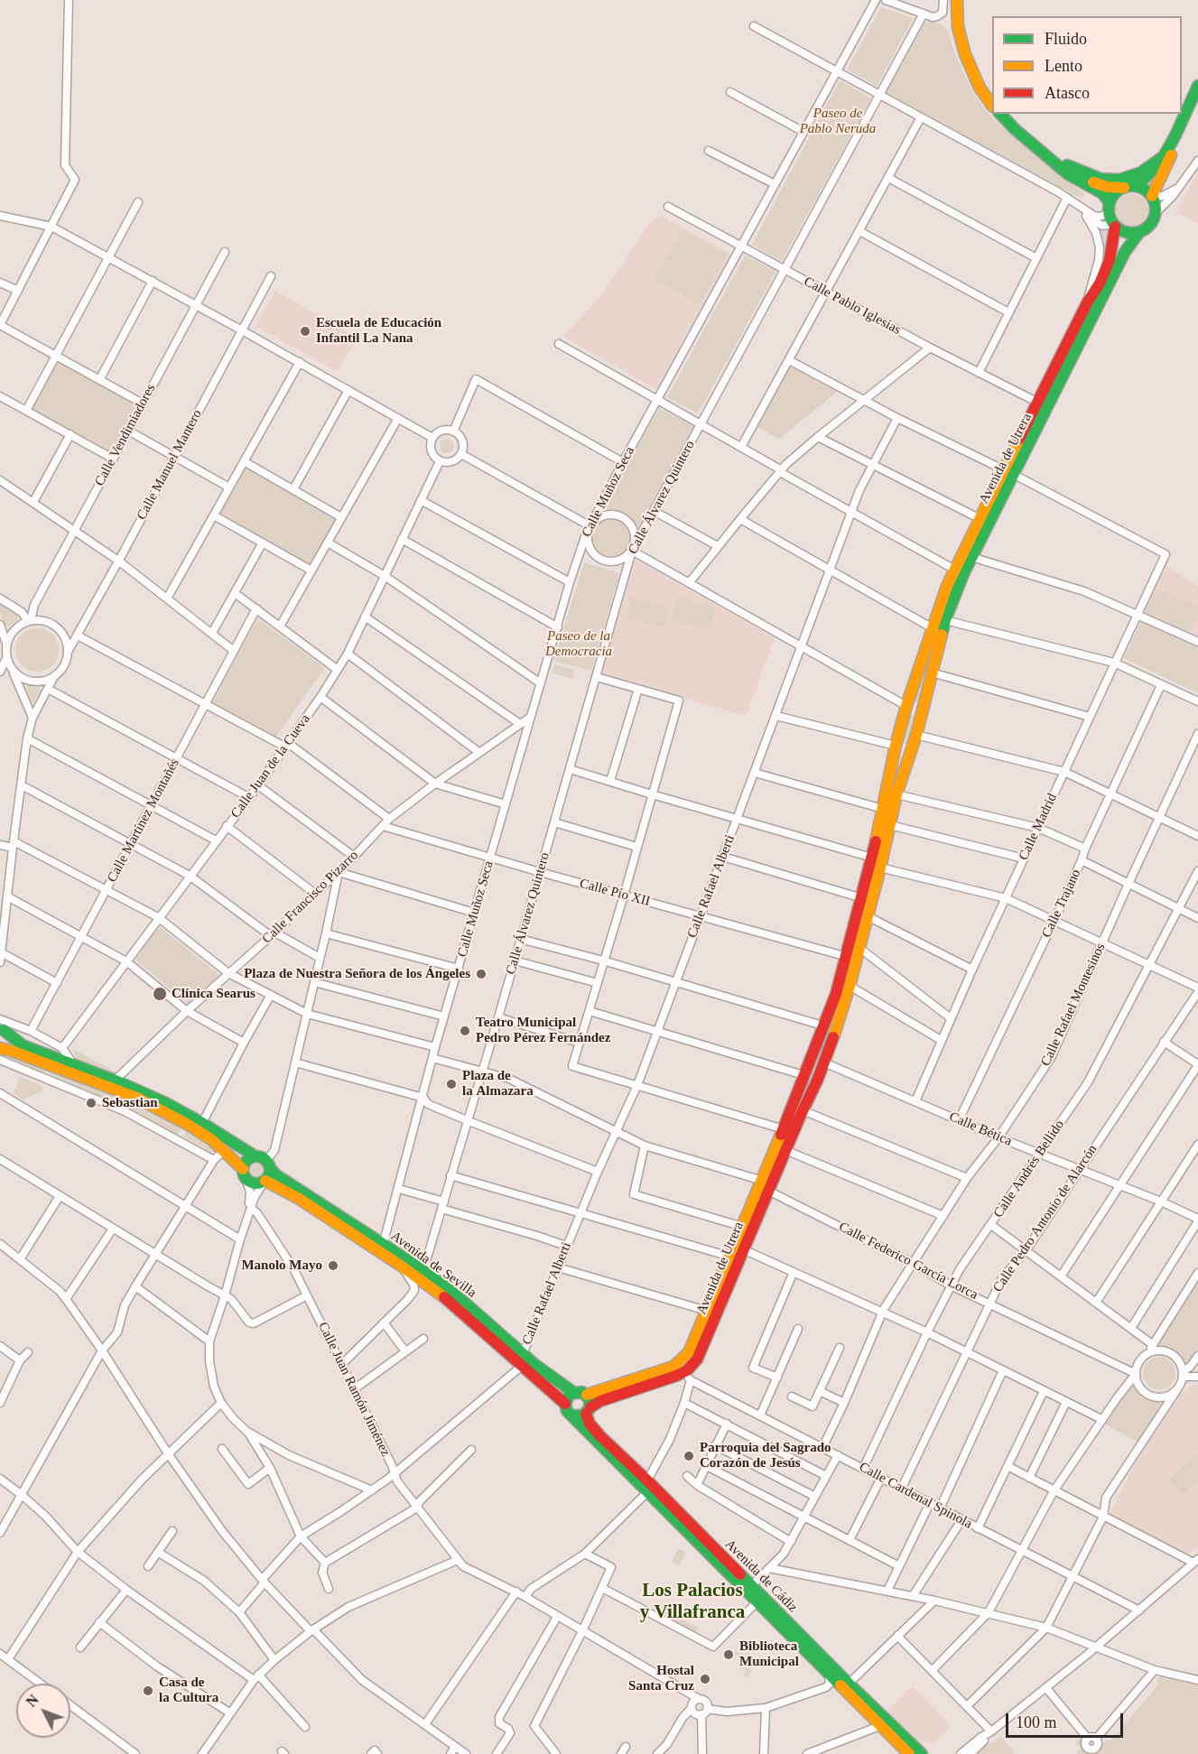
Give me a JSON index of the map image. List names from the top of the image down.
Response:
{
  "streets": {
    "main road": ["Avenida de Utrera", "Avenida de Sevilla", "Avenida de Cádiz"],
    "street": [
      "Calle Pablo Iglesias",
      "Calle Vendimiadores",
      "Calle Manuel Mantero",
      "Calle Muñoz Seca",
      "Calle Álvarez Quintero",
      "Calle Juan de la Cueva",
      "Calle Martínez Montañés",
      "Calle Madrid",
      "Calle Rafael Alberti",
      "Calle Pío XII",
      "Calle Francisco Pizarro",
      "Calle Trajano",
      "Calle Rafael Montesinos",
      "Calle Bética",
      "Calle Andrés Bellido",
      "Calle Pedro Antonio de Alarcón",
      "Calle Federico García Lorca",
      "Calle Juan Ramón Jiménez",
      "Calle Cardenal Spinola"
    ]
  },
  "crossings": [
    ["Calle Pablo Iglesias", "Avenida de Utrera"],
    ["Calle Pablo Iglesias", "Calle Muñoz Seca"],
    ["Calle Pablo Iglesias", "Calle Álvarez Quintero"],
    ["Calle Vendimiadores", "Calle Manuel Mantero"],
    ["Avenida de Utrera", "Calle Madrid"],
    ["Avenida de Utrera", "Calle Bética"],
    ["Avenida de Utrera", "Calle Federico García Lorca"],
    ["Avenida de Utrera", "Avenida de Sevilla"],
    ["Avenida de Utrera", "Calle Cardenal Spinola"],
    ["Avenida de Utrera", "Avenida de Cádiz"],
    ["Calle Muñoz Seca", "Calle Álvarez Quintero"],
    ["Calle Muñoz Seca", "Calle Pío XII"],
    ["Calle Muñoz Seca", "Calle Francisco Pizarro"],
    ["Calle Muñoz Seca", "Calle Federico García Lorca"],
    ["Calle Muñoz Seca", "Avenida de Sevilla"],
    ["Calle Álvarez Quintero", "Calle Pío XII"],
    ["Calle Álvarez Quintero", "Calle Federico García Lorca"],
    ["Calle Álvarez Quintero", "Avenida de Sevilla"],
    ["Calle Madrid", "Calle Bética"],
    ["Calle Rafael Alberti", "Calle Pío XII"],
    ["Calle Rafael Alberti", "Calle Federico García Lorca"],
    ["Calle Rafael Alberti", "Avenida de Sevilla"],
    ["Calle Pío XII", "Calle Francisco Pizarro"],
    ["Calle Francisco Pizarro", "Avenida de Sevilla"],
    ["Calle Trajano", "Calle Bética"],
    ["Calle Rafael Montesinos", "Calle Bética"],
    ["Calle Rafael Montesinos", "Calle Federico García Lorca"],
    ["Calle Rafael Montesinos", "Calle Cardenal Spinola"],
    ["Calle Bética", "Calle Andrés Bellido"],
    ["Calle Bética", "Calle Pedro Antonio de Alarcón"],
    ["Calle Andrés Bellido", "Calle Federico García Lorca"],
    ["Calle Andrés Bellido", "Calle Cardenal Spinola"],
    ["Calle Pedro Antonio de Alarcón", "Calle Federico García Lorca"],
    ["Calle Pedro Antonio de Alarcón", "Calle Cardenal Spinola"],
    ["Avenida de Sevilla", "Avenida de Cádiz"]
  ],
  "districts": ["Los Palacios y Villafranca"],
  "parks": ["Paseo de Pablo Neruda", "Paseo de la Democracia"],
  "places": [
    "Escuela de Educación Infantil La Nana",
    "Plaza de Nuestra Señora de los Ángeles",
    "Clínica Searus",
    "Teatro Municipal Pedro Pérez Fernández",
    "Plaza de la Almazara",
    "Sebastian",
    "Manolo Mayo",
    "Parroquia del Sagrado Corazón de Jesús",
    "Biblioteca Municipal",
    "Hostal Santa Cruz",
    "Casa de la Cultura"
  ],
  "legend": ["Fluido", "Lento", "Atasco"],
  "scale_bar": "100 m",
  "north": "top left"
}
